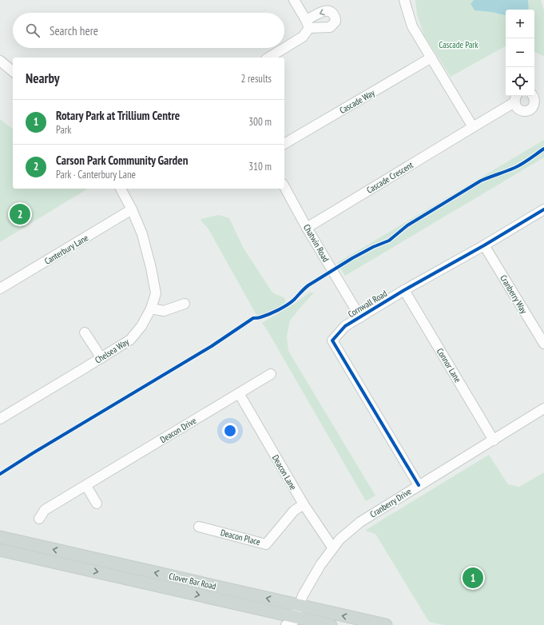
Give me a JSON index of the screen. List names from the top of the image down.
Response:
{
  "streets": {
    "main road": ["Clover Bar Road"],
    "street": [
      "Cascade Way",
      "Cascade Crescent",
      "Chatwin Road",
      "Canterbury Lane",
      "Cranberry Way",
      "Cornwall Road",
      "Chelsea Way",
      "Connor Lane",
      "Deacon Drive",
      "Deacon Lane",
      "Cranberry Drive",
      "Deacon Place"
    ]
  },
  "crossings": [
    ["Cascade Crescent", "Chatwin Road"],
    ["Chatwin Road", "Cornwall Road"],
    ["Canterbury Lane", "Chelsea Way"],
    ["Cranberry Way", "Cornwall Road"],
    ["Cornwall Road", "Connor Lane"],
    ["Cornwall Road", "Cranberry Drive"],
    ["Connor Lane", "Cranberry Drive"],
    ["Deacon Drive", "Deacon Lane"],
    ["Deacon Lane", "Cranberry Drive"],
    ["Deacon Lane", "Deacon Place"],
    ["Cranberry Drive", "Clover Bar Road"]
  ],
  "parks": ["Cascade Park"],
  "page": {
    "map_buttons": ["+", "−"],
    "search": "Search here",
    "heading": ["Nearby", "2 results"],
    "list": [
      {
        "mark": "1",
        "name": "Rotary Park at Trillium Centre",
        "note": "Park",
        "value": "300 m"
      },
      {
        "mark": "2",
        "name": "Carson Park Community Garden",
        "note": "Park · Canterbury Lane",
        "value": "310 m"
      }
    ],
    "pins": ["2", "1"]
  }
}
